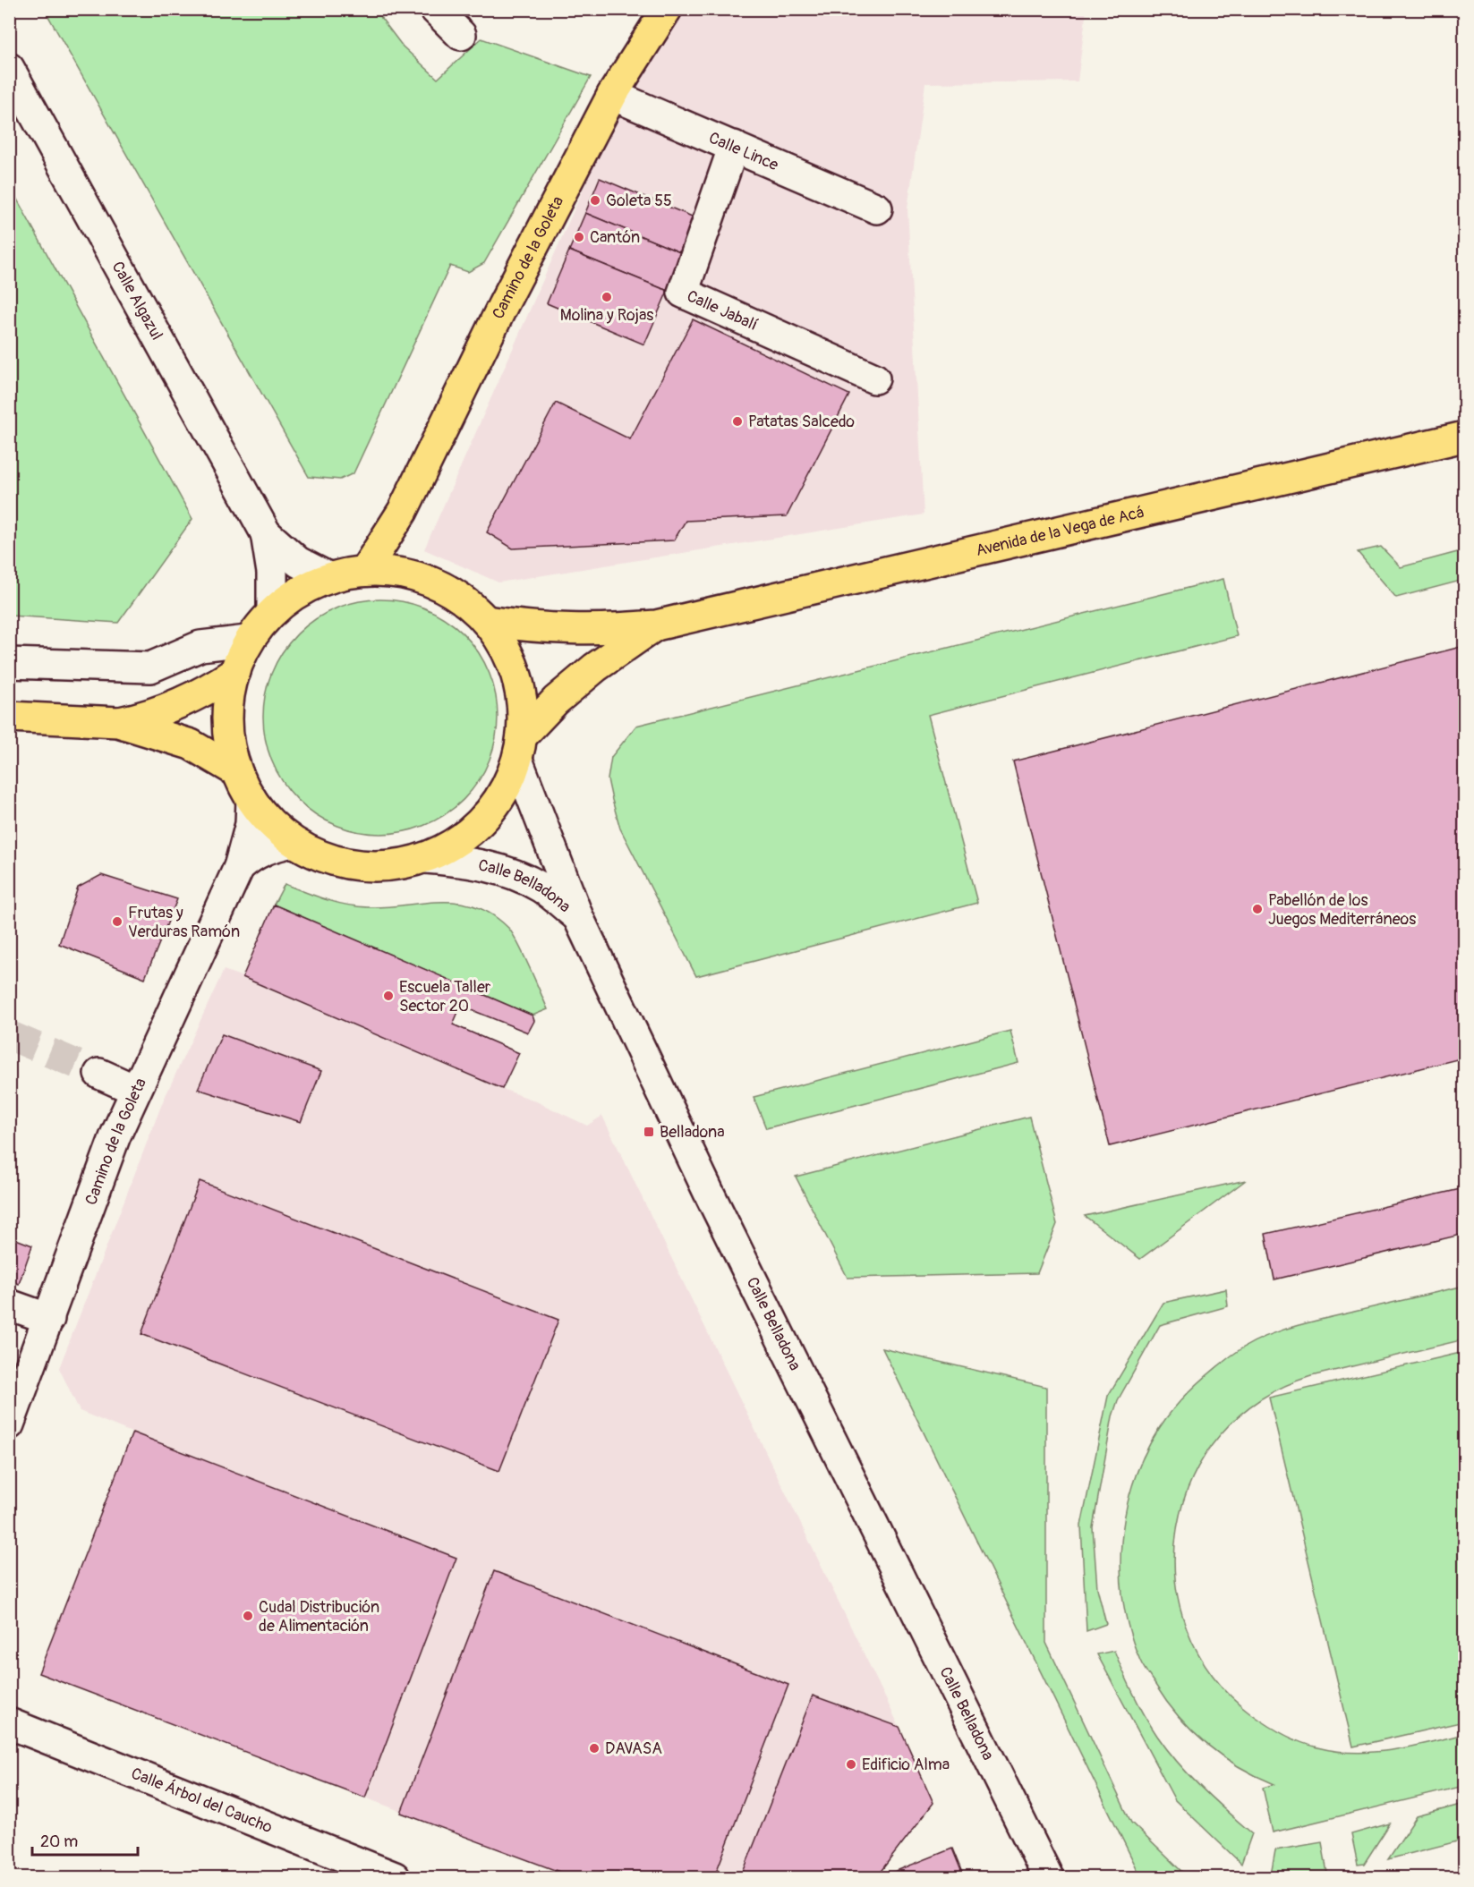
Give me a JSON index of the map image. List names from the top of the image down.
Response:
{
  "streets": {
    "main road": ["Camino de la Goleta", "Avenida de la Vega de Acá"],
    "street": [
      "Calle Lince",
      "Calle Algazul",
      "Calle Jabalí",
      "Calle Belladona",
      "Calle Árbol del Caucho"
    ]
  },
  "crossings": [
    ["Calle Lince", "Camino de la Goleta"],
    ["Calle Lince", "Calle Jabalí"]
  ],
  "places": {
    "other": [
      "Goleta 55",
      "Cantón",
      "Molina y Rojas",
      "Patatas Salcedo",
      "Pabellón de los Juegos Mediterráneos",
      "Frutas y Verduras Ramón",
      "Escuela Taller Sector 20",
      "Cudal Distribución de Alimentación",
      "DAVASA",
      "Edificio Alma"
    ],
    "transit": ["Belladona"]
  },
  "scale_bar": "20 m"
}
